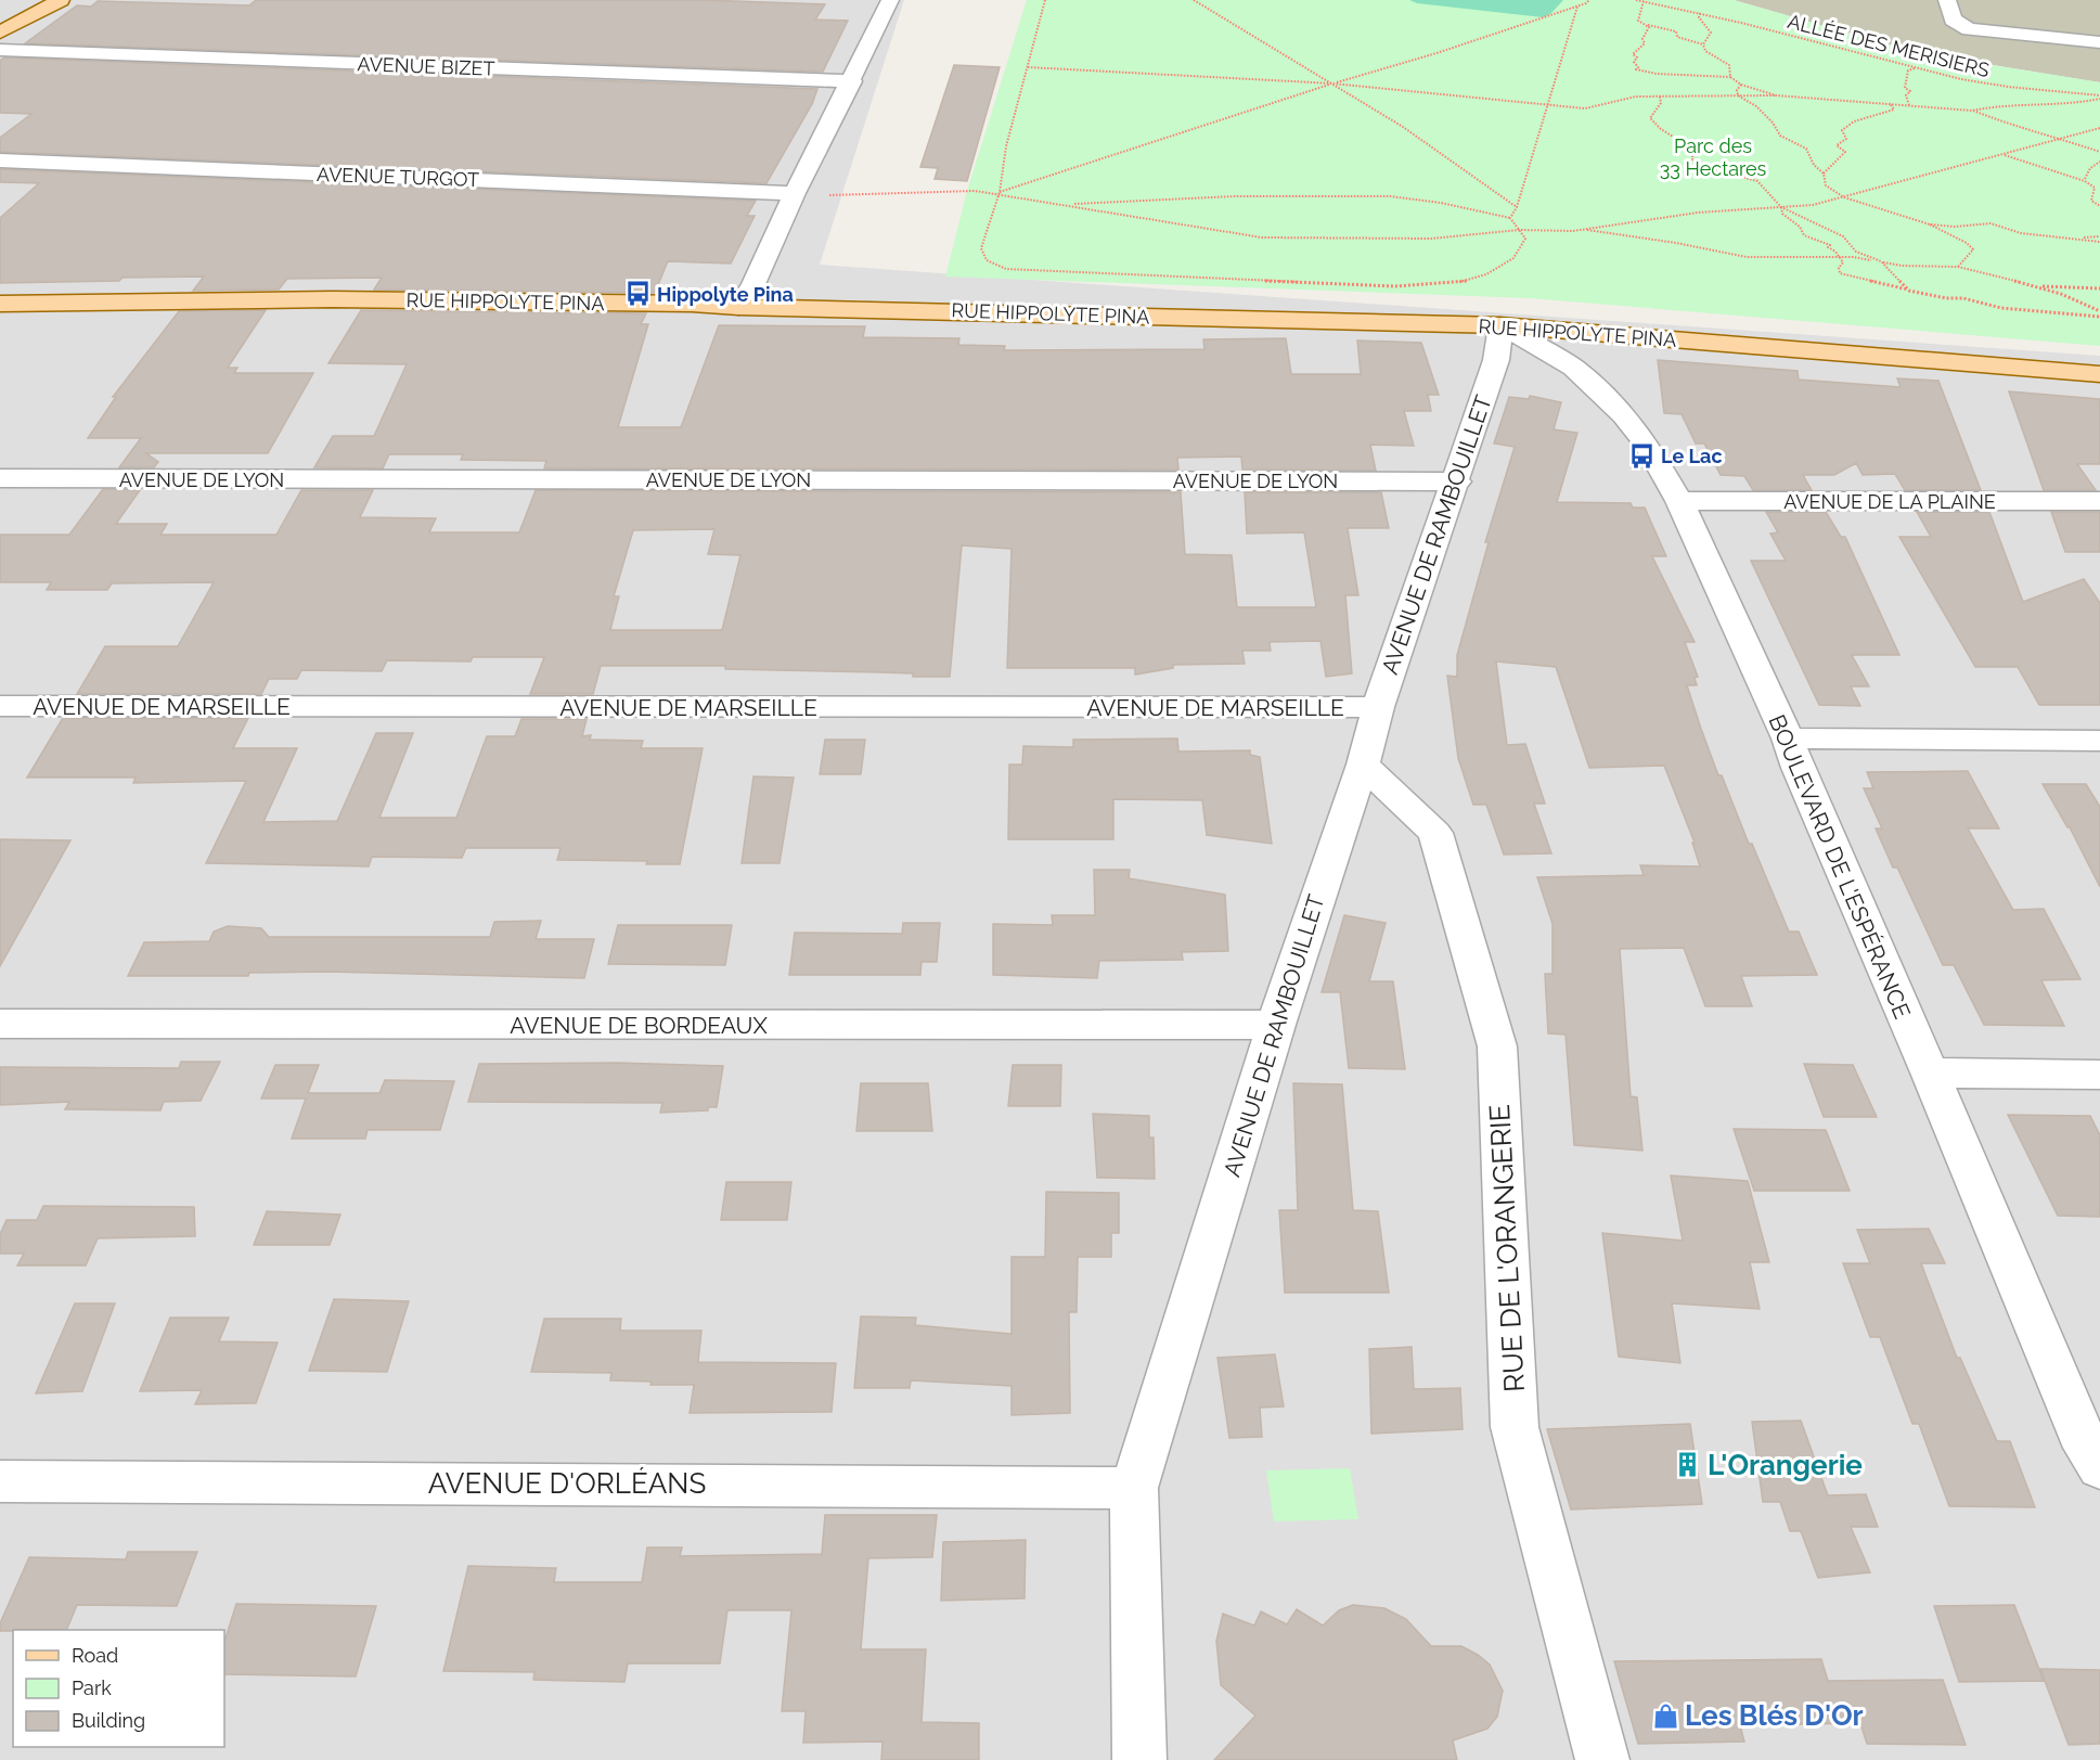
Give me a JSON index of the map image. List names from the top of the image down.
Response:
{
  "streets": {
    "main road": ["RUE HIPPOLYTE PINA"],
    "street": [
      "AVENUE BIZET",
      "AVENUE TURGOT",
      "AVENUE DE LYON",
      "AVENUE DE LA PLAINE",
      "AVENUE DE RAMBOUILLET",
      "AVENUE DE MARSEILLE",
      "BOULEVARD DE L'ESPÉRANCE",
      "AVENUE DE BORDEAUX",
      "RUE DE L'ORANGERIE",
      "AVENUE D'ORLÉANS"
    ],
    "path": ["ALLÉE DES MERISIERS"]
  },
  "crossings": [
    ["RUE HIPPOLYTE PINA", "AVENUE DE RAMBOUILLET"],
    ["RUE HIPPOLYTE PINA", "BOULEVARD DE L'ESPÉRANCE"],
    ["AVENUE DE LYON", "AVENUE DE RAMBOUILLET"],
    ["AVENUE DE LA PLAINE", "BOULEVARD DE L'ESPÉRANCE"],
    ["AVENUE DE RAMBOUILLET", "AVENUE DE MARSEILLE"],
    ["AVENUE DE RAMBOUILLET", "BOULEVARD DE L'ESPÉRANCE"],
    ["AVENUE DE RAMBOUILLET", "AVENUE DE BORDEAUX"],
    ["AVENUE DE RAMBOUILLET", "RUE DE L'ORANGERIE"],
    ["AVENUE DE RAMBOUILLET", "AVENUE D'ORLÉANS"]
  ],
  "parks": ["Parc des 33 Hectares"],
  "places": {
    "bus stop": ["Hippolyte Pina", "Le Lac"],
    "building": ["L'Orangerie"],
    "shop": ["Les Blés D'Or"]
  },
  "legend": ["Road", "Park", "Building"]
}
